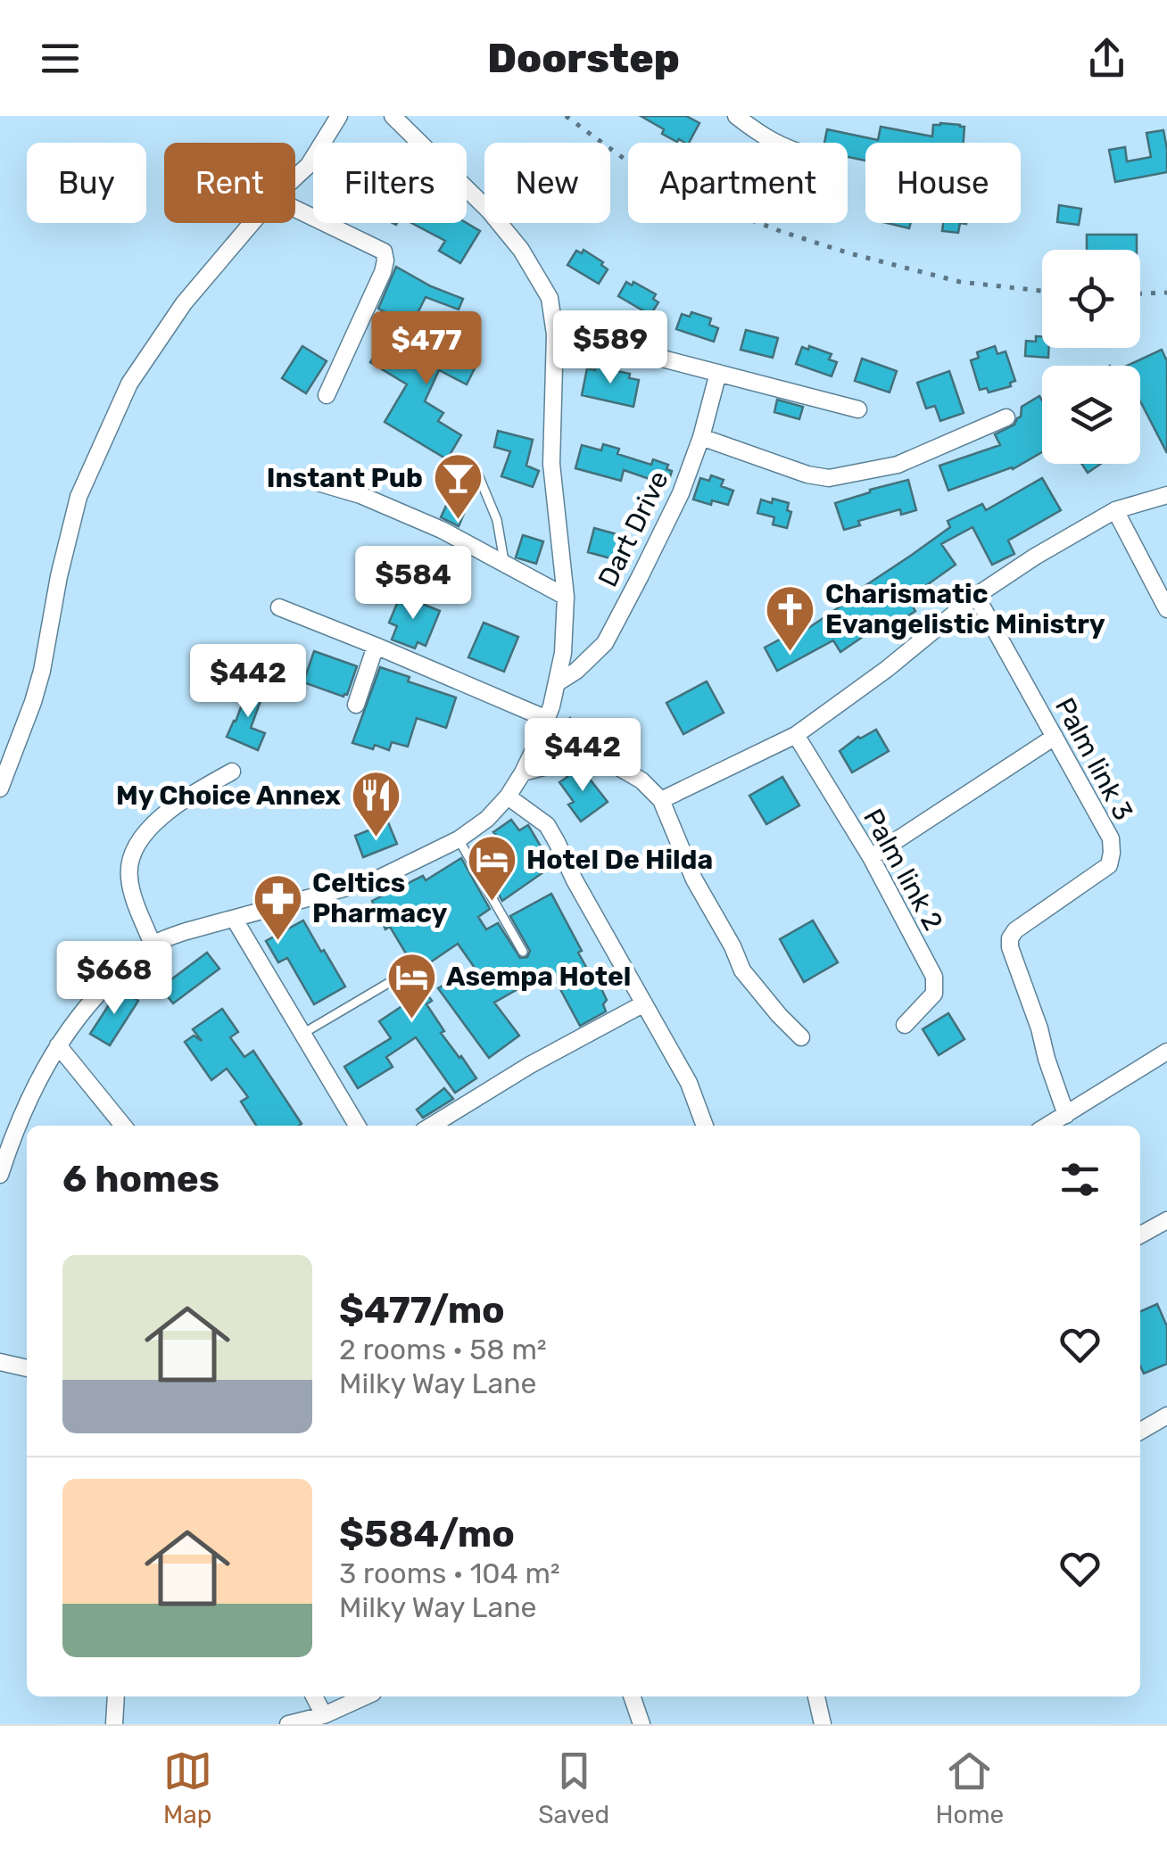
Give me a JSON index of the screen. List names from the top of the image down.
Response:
{
  "streets": {
    "street": ["Dart Drive", "Palm link 3", "Palm link 2"]
  },
  "places": {
    "bar": ["Instant Pub"],
    "church": ["Charismatic Evangelistic Ministry"],
    "restaurant": ["My Choice Annex"],
    "hotel": ["Hotel De Hilda", "Asempa Hotel"],
    "pharmacy": ["Celtics Pharmacy"]
  },
  "page": {
    "header": "Doorstep",
    "chip": [
      "Buy",
      "Rent",
      "Filters",
      "New",
      "Apartment",
      "House"
    ],
    "price": [
      "$589",
      "$477",
      "$584",
      "$442",
      "$442",
      "$668"
    ],
    "heading": "6 homes",
    "list": [
      {
        "name": "$477/mo",
        "note": "2 rooms · 58 m² · Milky Way Lane"
      },
      {
        "name": "$584/mo",
        "note": "3 rooms · 104 m² · Milky Way Lane"
      }
    ],
    "tabs": ["Map", "Saved", "Home"]
  }
}
